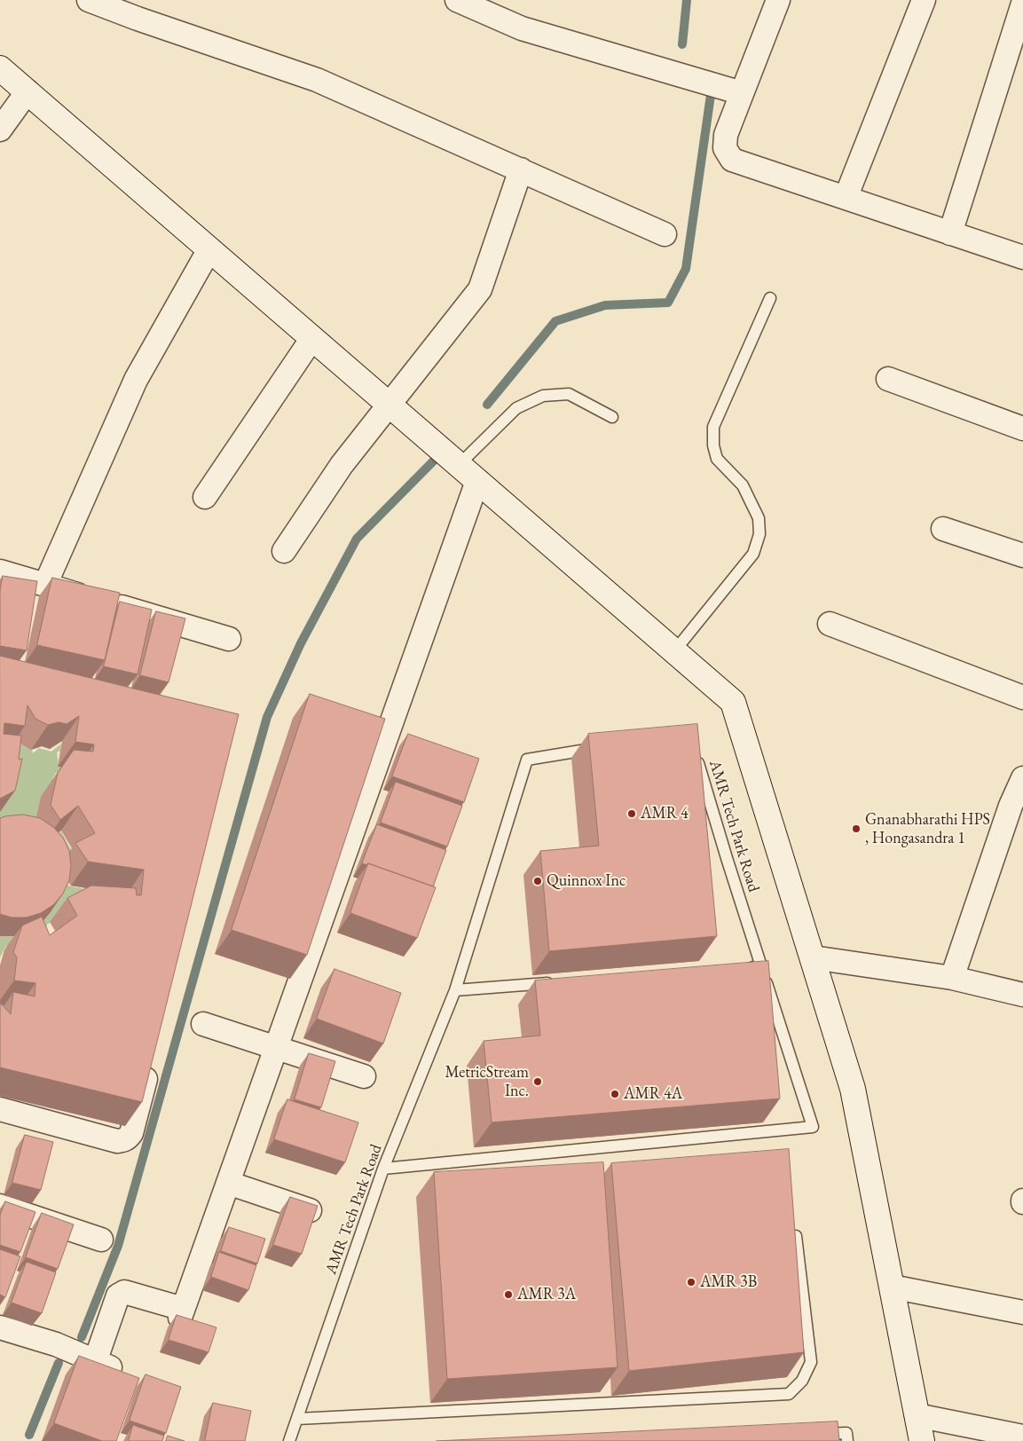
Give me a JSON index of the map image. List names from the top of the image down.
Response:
{
  "streets": {
    "lane": ["AMR Tech Park Road"]
  },
  "places": [
    "AMR 4",
    "Gnanabharathi HPS , Hongasandra 1",
    "Quinnox Inc",
    "MetricStream Inc.",
    "AMR 4A",
    "AMR 3B",
    "AMR 3A"
  ]
}
